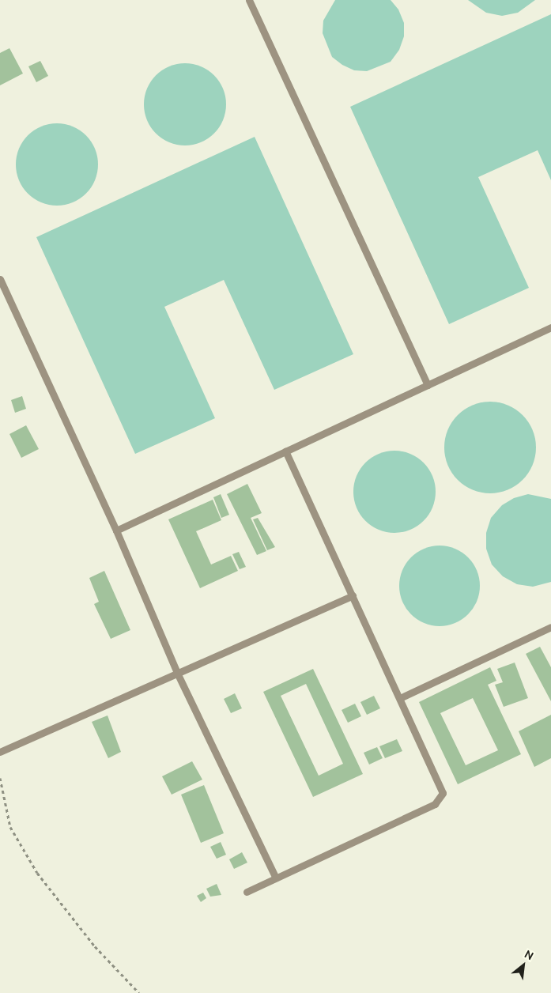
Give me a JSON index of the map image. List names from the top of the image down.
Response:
{
  "north": "top right"
}
